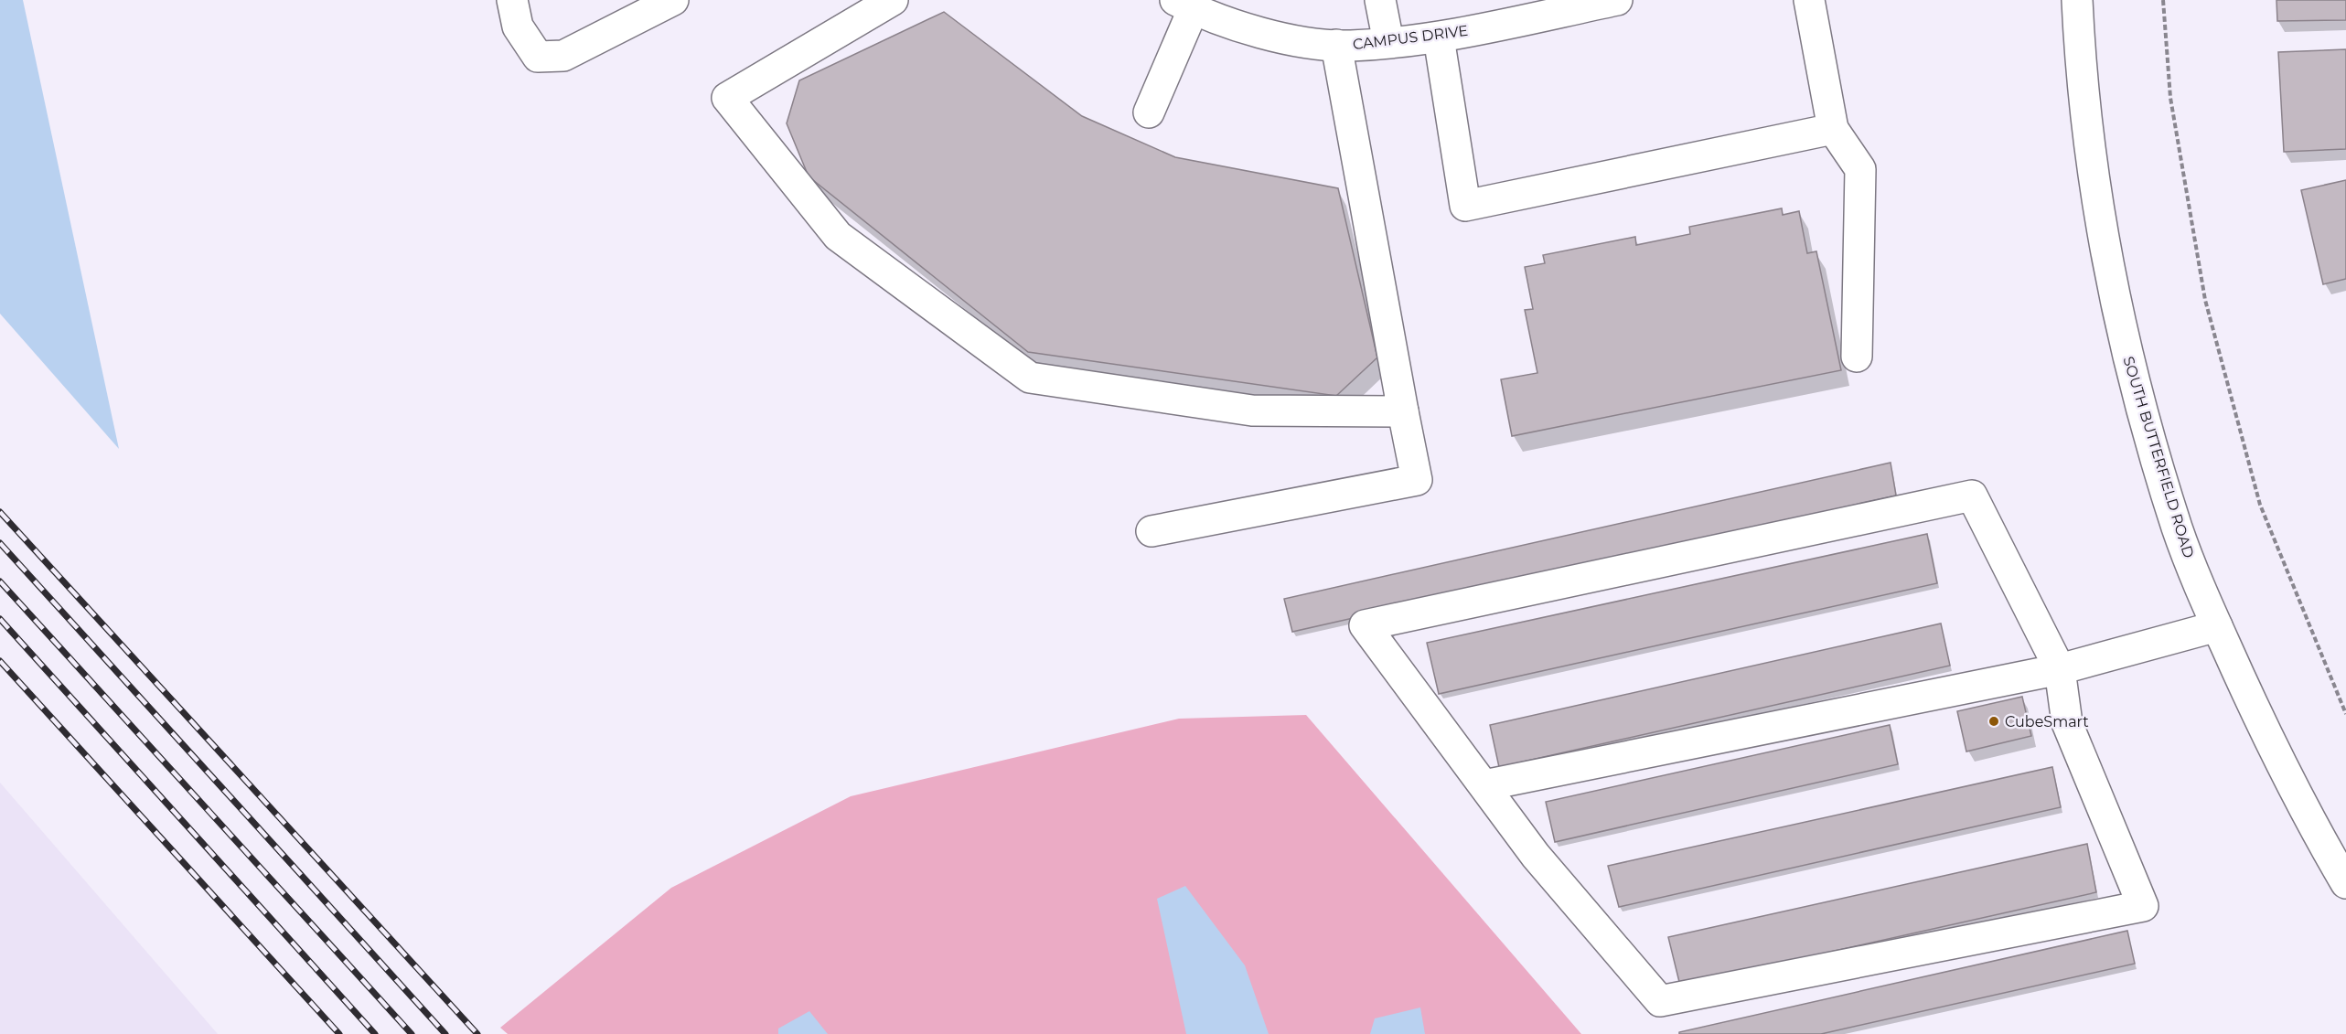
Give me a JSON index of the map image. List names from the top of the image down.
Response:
{
  "streets": {
    "main road": ["CAMPUS DRIVE", "SOUTH BUTTERFIELD ROAD"]
  },
  "places": ["CubeSmart"]
}
